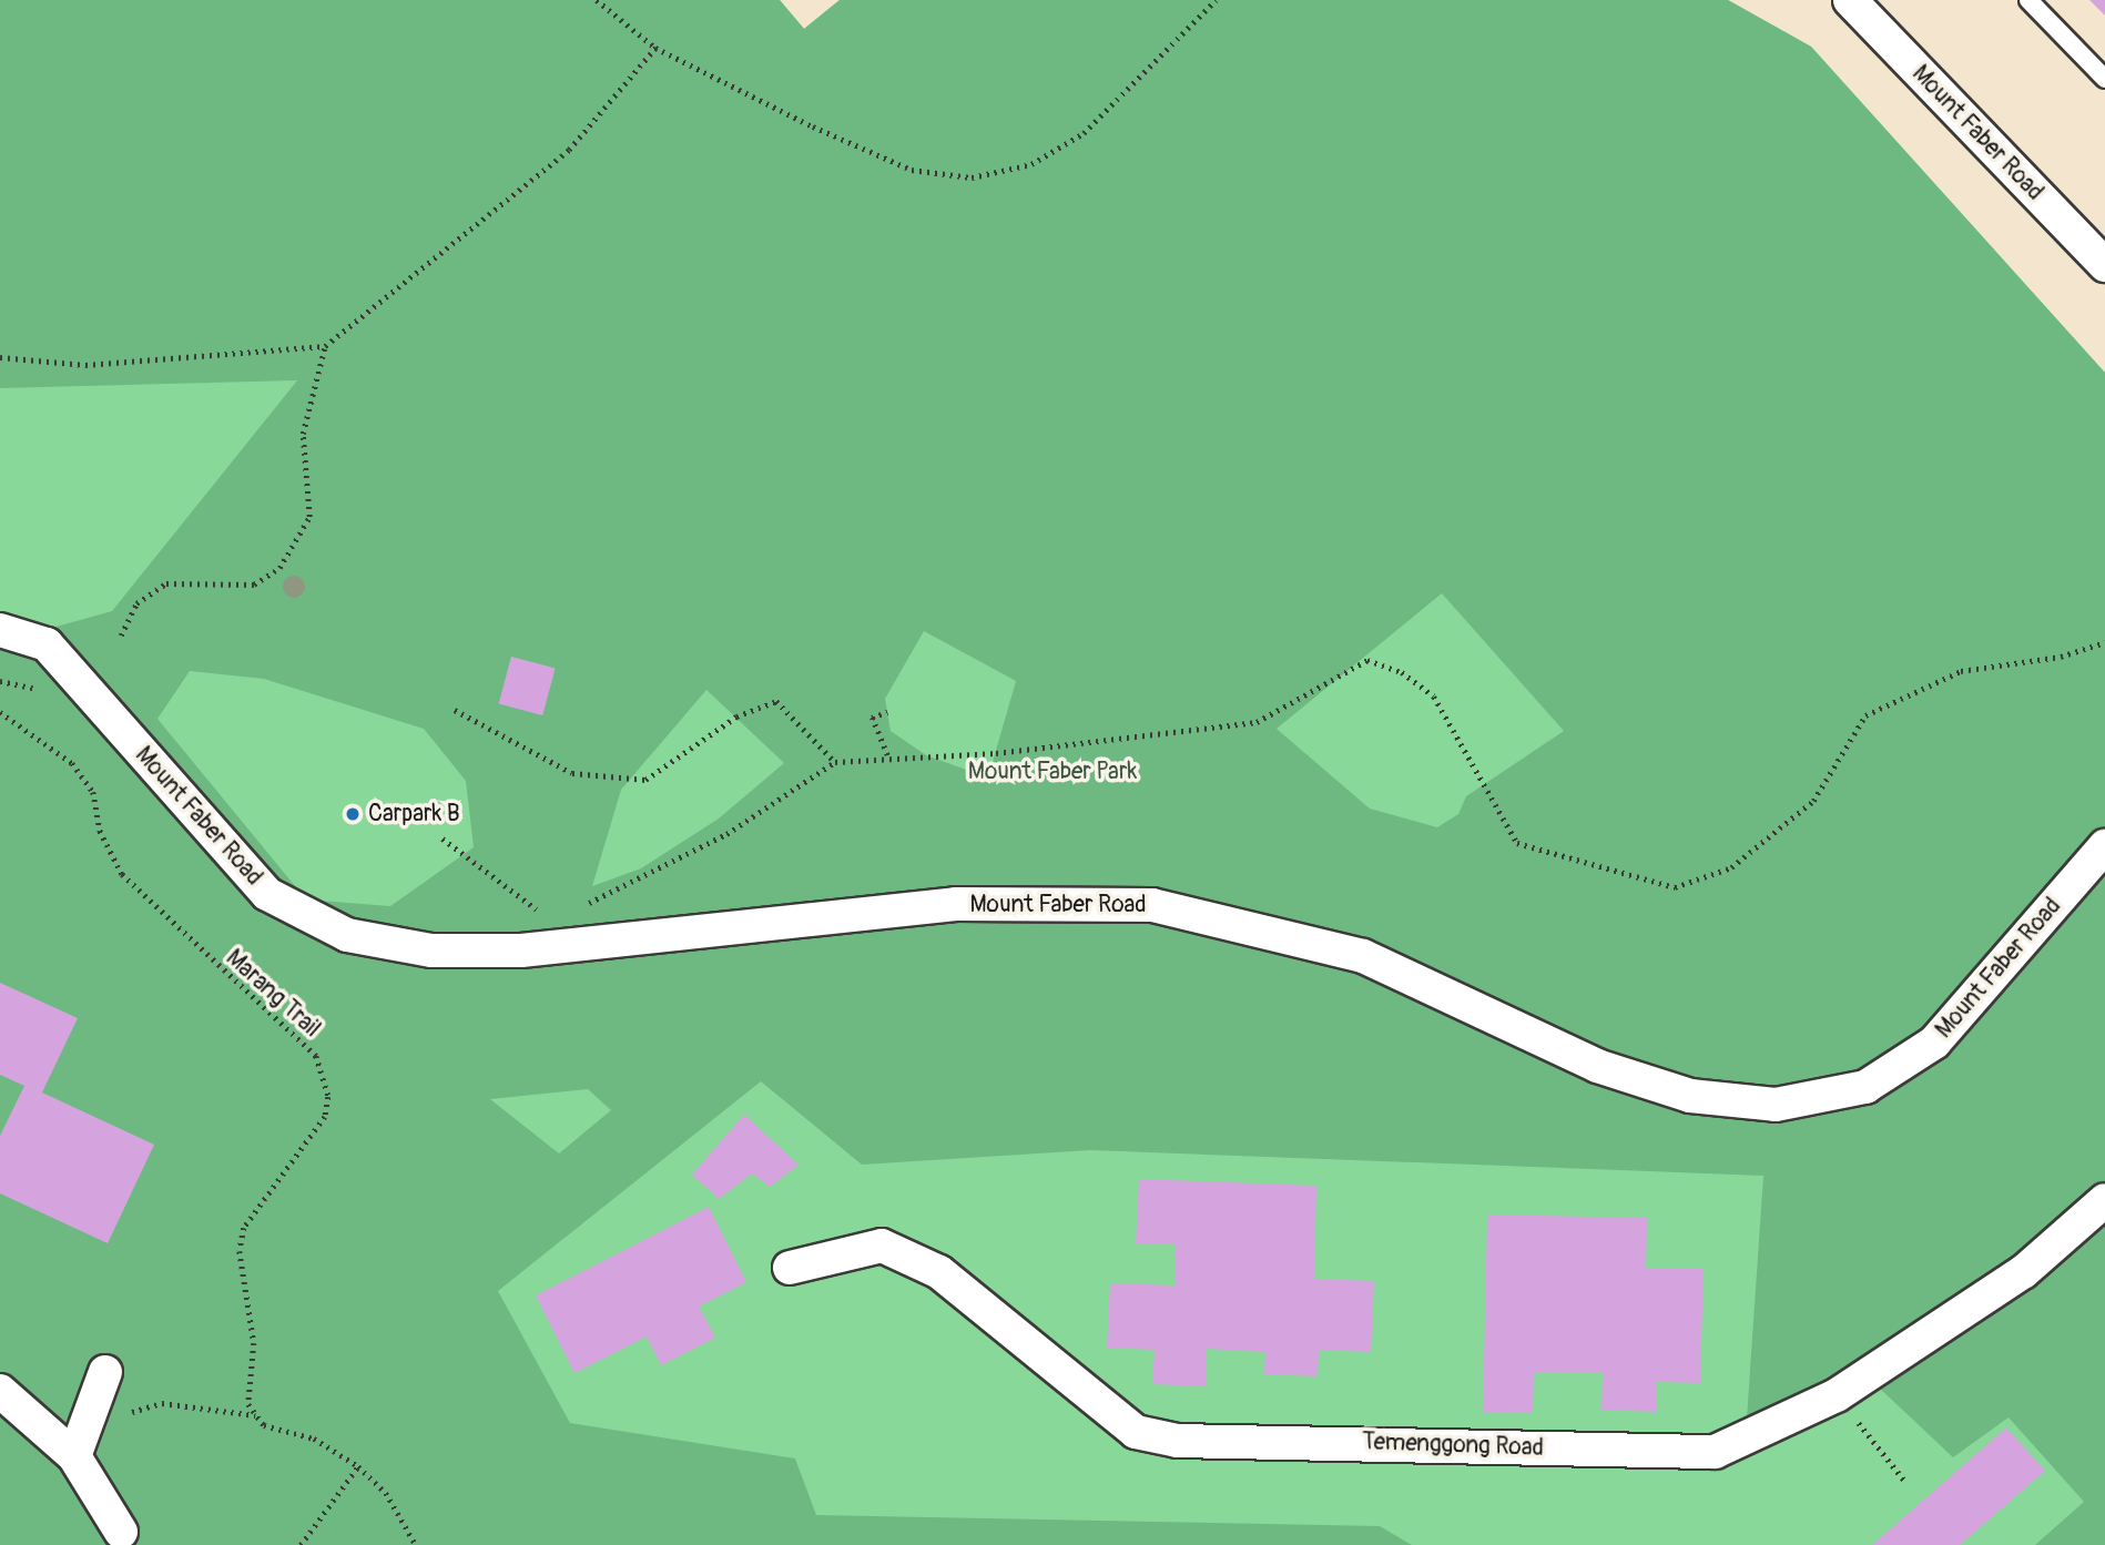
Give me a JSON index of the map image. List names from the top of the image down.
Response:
{
  "streets": {
    "street": ["Mount Faber Road", "Temenggong Road"],
    "path": ["Marang Trail"]
  },
  "parks": ["Mount Faber Park"],
  "places": ["Carpark B"]
}
